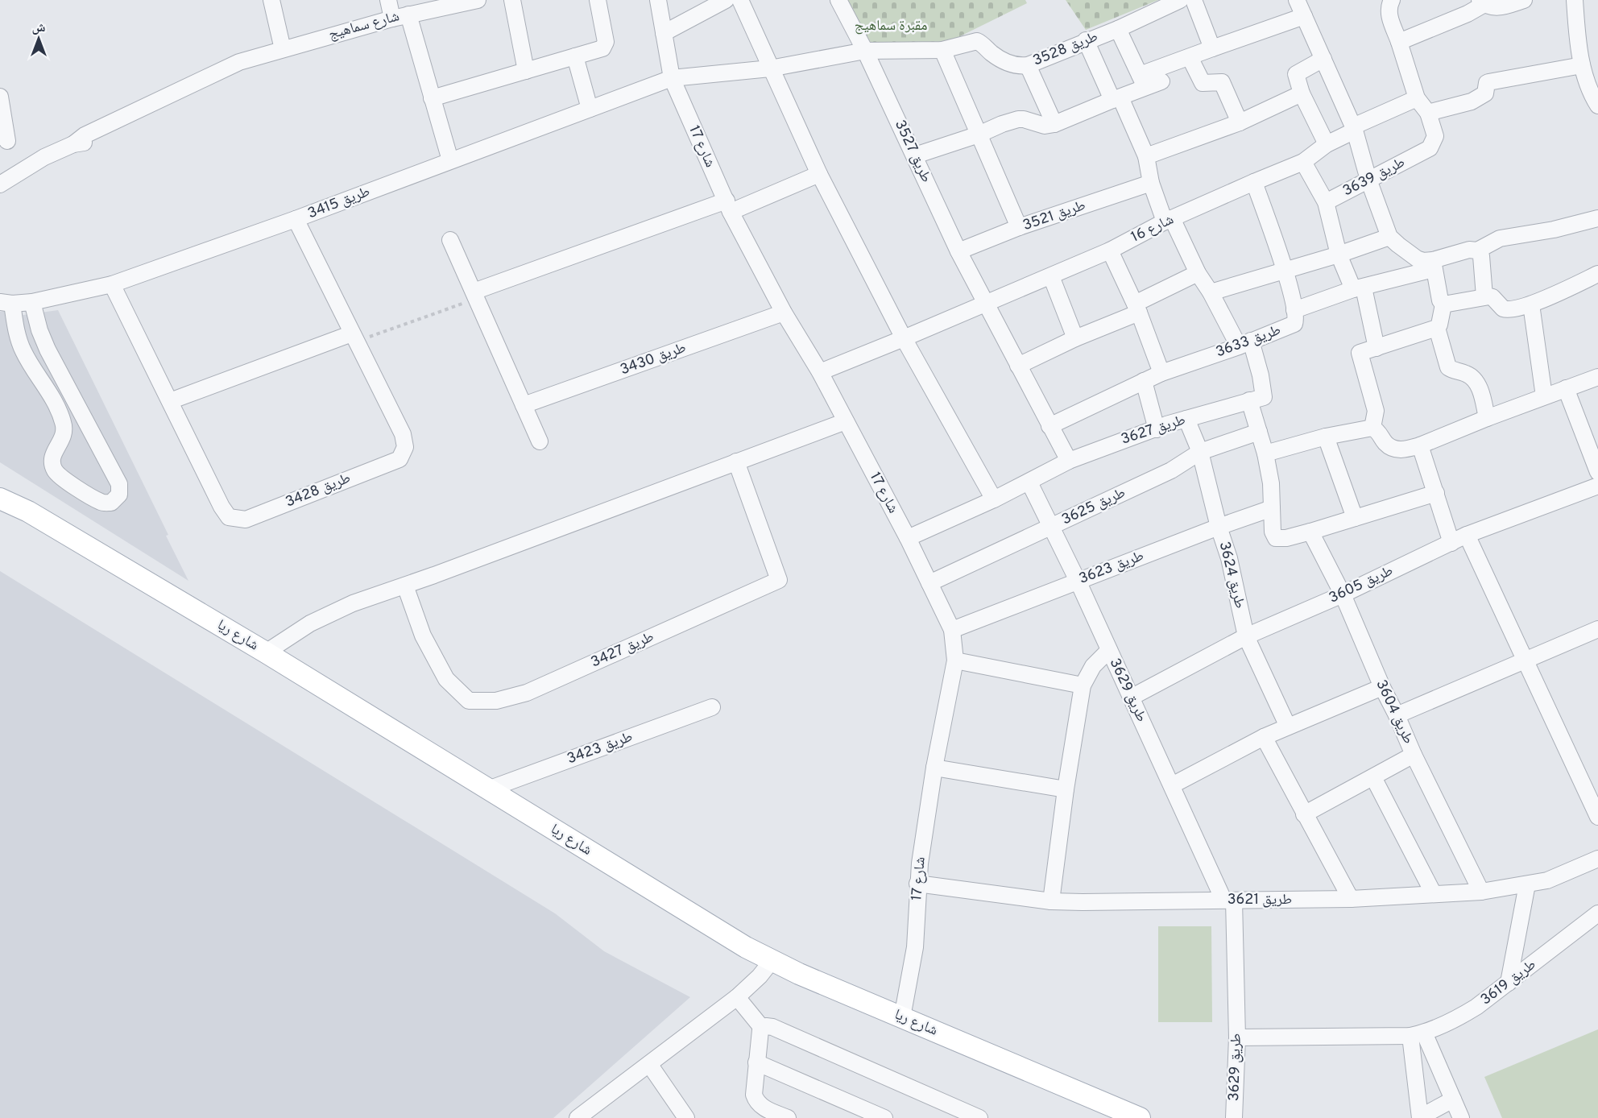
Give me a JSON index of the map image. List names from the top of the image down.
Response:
{
  "streets": {
    "main road": ["شارع ريا"],
    "street": [
      "شارع سماهيج",
      "طريق 3528",
      "شارع 17",
      "طريق 3527",
      "طريق 3639",
      "طريق 3415",
      "طريق 3521",
      "شارع 16",
      "طريق 3633",
      "طريق 3430",
      "طريق 3627",
      "طريق 3428",
      "طريق 3625",
      "طريق 3623",
      "طريق 3624",
      "طريق 3605",
      "طريق 3427",
      "طريق 3629",
      "طريق 3604",
      "طريق 3423",
      "طريق 3621",
      "طريق 3619"
    ]
  },
  "crossings": [
    ["طريق 3528", "طريق 3527"],
    ["طريق 3528", "طريق 3415"],
    ["شارع 17", "طريق 3415"],
    ["شارع 17", "شارع 16"],
    ["شارع 17", "طريق 3430"],
    ["شارع 17", "طريق 3627"],
    ["شارع 17", "طريق 3625"],
    ["شارع 17", "طريق 3623"],
    ["شارع 17", "شارع ريا"],
    ["شارع 17", "طريق 3621"],
    ["طريق 3527", "طريق 3521"],
    ["طريق 3527", "شارع 16"],
    ["طريق 3639", "شارع 16"],
    ["طريق 3415", "طريق 3428"],
    ["شارع 16", "طريق 3633"],
    ["طريق 3633", "طريق 3627"],
    ["طريق 3627", "طريق 3624"],
    ["طريق 3627", "طريق 3629"],
    ["طريق 3625", "طريق 3624"],
    ["طريق 3625", "طريق 3629"],
    ["طريق 3623", "طريق 3624"],
    ["طريق 3623", "طريق 3629"],
    ["طريق 3624", "طريق 3605"],
    ["طريق 3605", "طريق 3629"],
    ["طريق 3605", "طريق 3604"],
    ["شارع ريا", "طريق 3423"],
    ["طريق 3629", "طريق 3621"],
    ["طريق 3629", "طريق 3619"],
    ["طريق 3604", "طريق 3621"]
  ],
  "parks": ["مقبرة سماهيج"],
  "north": "top"
}
